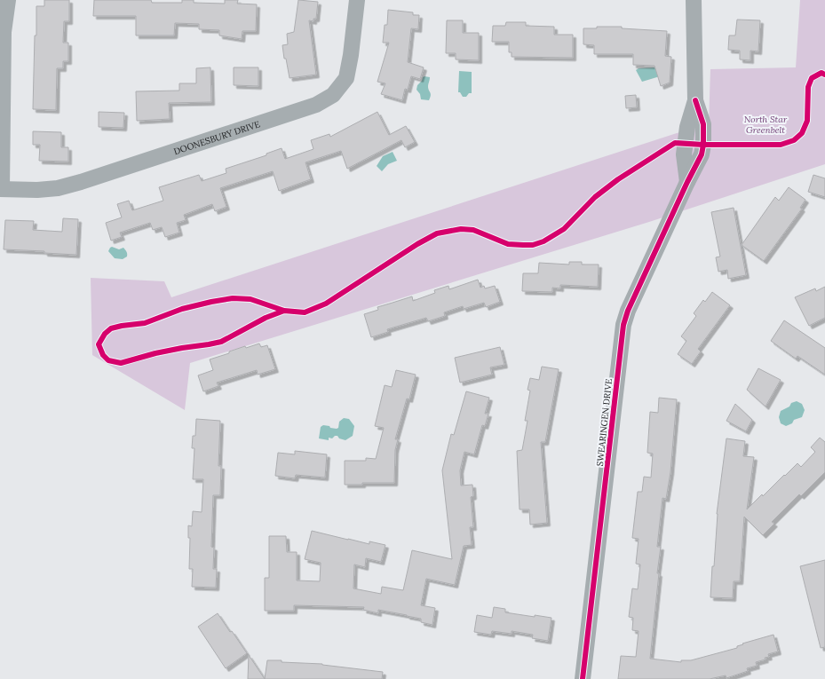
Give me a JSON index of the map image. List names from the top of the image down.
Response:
{
  "streets": {
    "street": ["DOONESBURY DRIVE", "SWEARINGEN DRIVE"]
  },
  "parks": ["North Star Greenbelt"]
}
